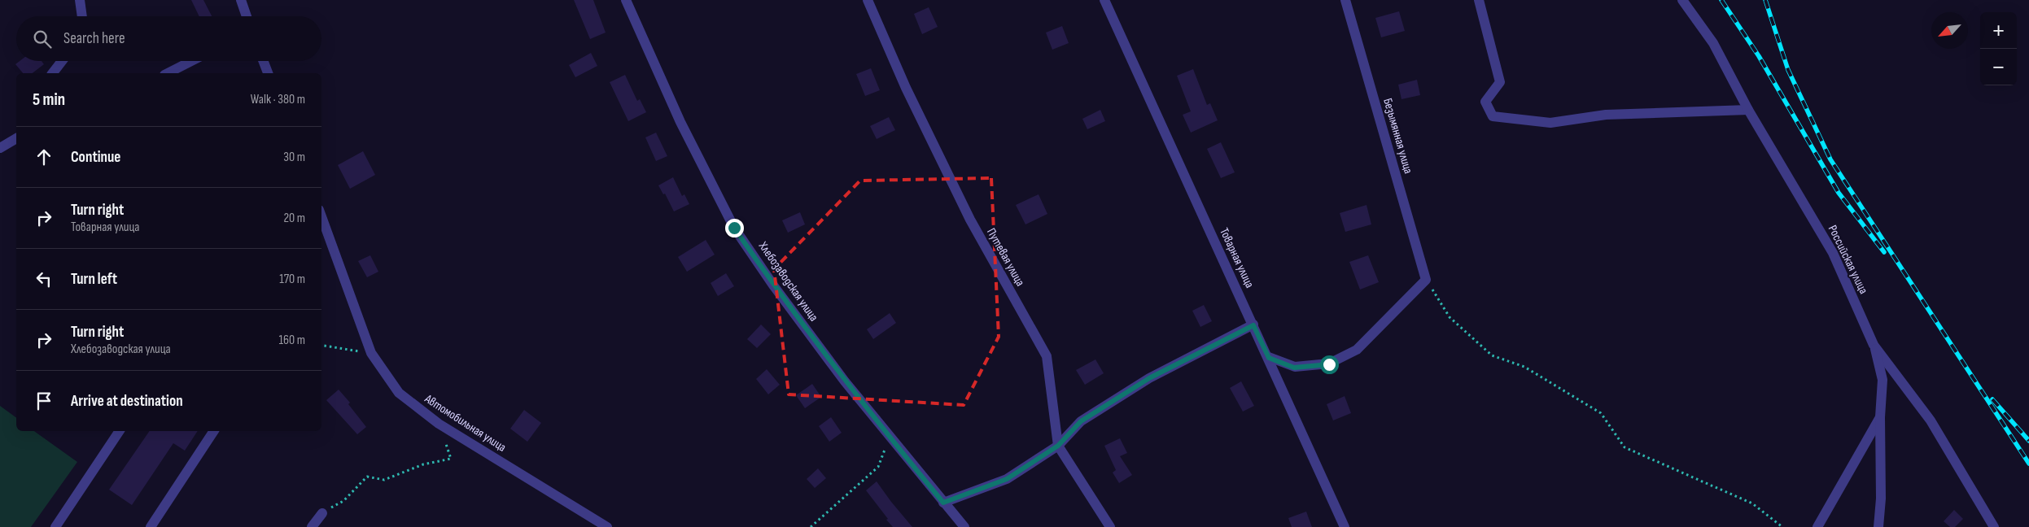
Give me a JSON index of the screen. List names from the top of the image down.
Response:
{
  "streets": {
    "street": [
      "Безымянная улица",
      "Путевая улица",
      "Товарная улица",
      "Российская улица",
      "Хлебозаводская улица",
      "Автомобильная улица"
    ]
  },
  "north": "bottom left",
  "page": {
    "map_buttons": ["+", "−"],
    "search": "Search here",
    "heading": ["5 min", "Walk · 380 m"],
    "list": [
      ["Continue", "30 m"],
      ["Turn right", "Товарная улица", "20 m"],
      ["Turn left", "170 m"],
      ["Turn right", "Хлебозаводская улица", "160 m"],
      "Arrive at destination"
    ]
  }
}
